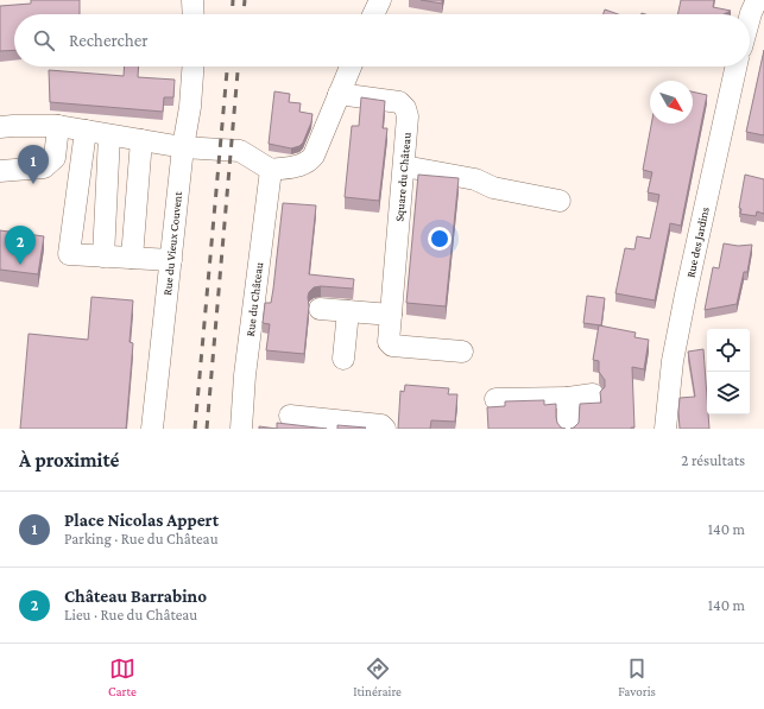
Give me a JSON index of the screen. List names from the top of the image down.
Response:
{
  "streets": {
    "street": [
      "Square du Château",
      "Rue des Jardins",
      "Rue du Vieux Couvent",
      "Rue du Château"
    ]
  },
  "north": "bottom right",
  "page": {
    "search": "Rechercher",
    "pins": ["1", "2"],
    "heading": ["À proximité", "2 résultats"],
    "list": [
      {
        "mark": "1",
        "name": "Place Nicolas Appert",
        "note": "Parking · Rue du Château",
        "value": "140 m"
      },
      {
        "mark": "2",
        "name": "Château Barrabino",
        "note": "Lieu · Rue du Château",
        "value": "140 m"
      }
    ],
    "nav": ["Carte", "Itinéraire", "Favoris"]
  }
}
